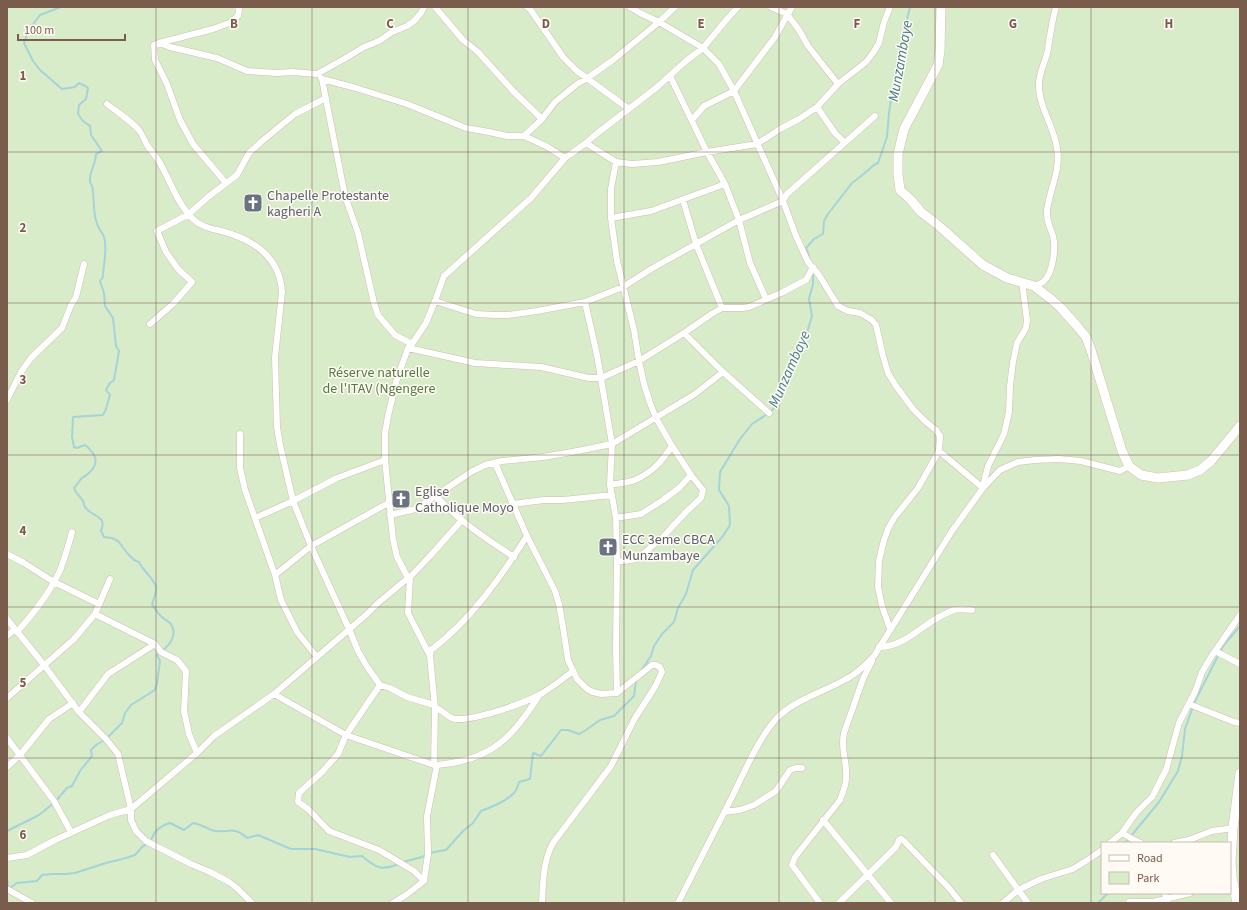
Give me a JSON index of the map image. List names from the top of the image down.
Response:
{
  "water": ["Munzambaye"],
  "parks": ["Réserve naturelle de l'ITAV (Ngengere"],
  "places": {
    "church": ["Chapelle Protestante kagheri A", "Eglise Catholique Moyo", "ECC 3eme CBCA Munzambaye"]
  },
  "legend": ["Road", "Park"],
  "scale_bar": "100 m",
  "grid": {
    "columns": [
      "B",
      "C",
      "D",
      "E",
      "F",
      "G",
      "H"
    ],
    "rows": [
      "1",
      "2",
      "3",
      "4",
      "5",
      "6"
    ]
  }
}
